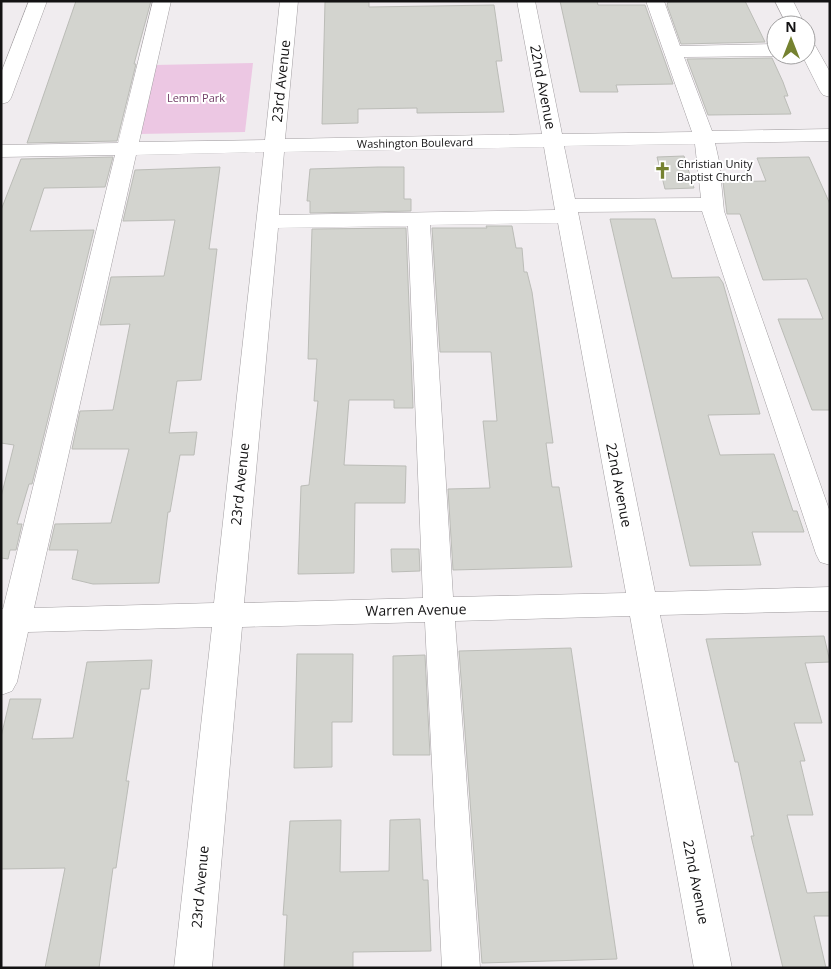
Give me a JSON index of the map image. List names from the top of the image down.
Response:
{
  "streets": {
    "street": [
      "23rd Avenue",
      "22nd Avenue",
      "Washington Boulevard",
      "Warren Avenue"
    ]
  },
  "crossings": [
    ["23rd Avenue", "Washington Boulevard"],
    ["23rd Avenue", "Warren Avenue"],
    ["22nd Avenue", "Washington Boulevard"],
    ["22nd Avenue", "Warren Avenue"]
  ],
  "parks": ["Lemm Park"],
  "places": {
    "church": ["Christian Unity Baptist Church"]
  },
  "north": "top"
}
